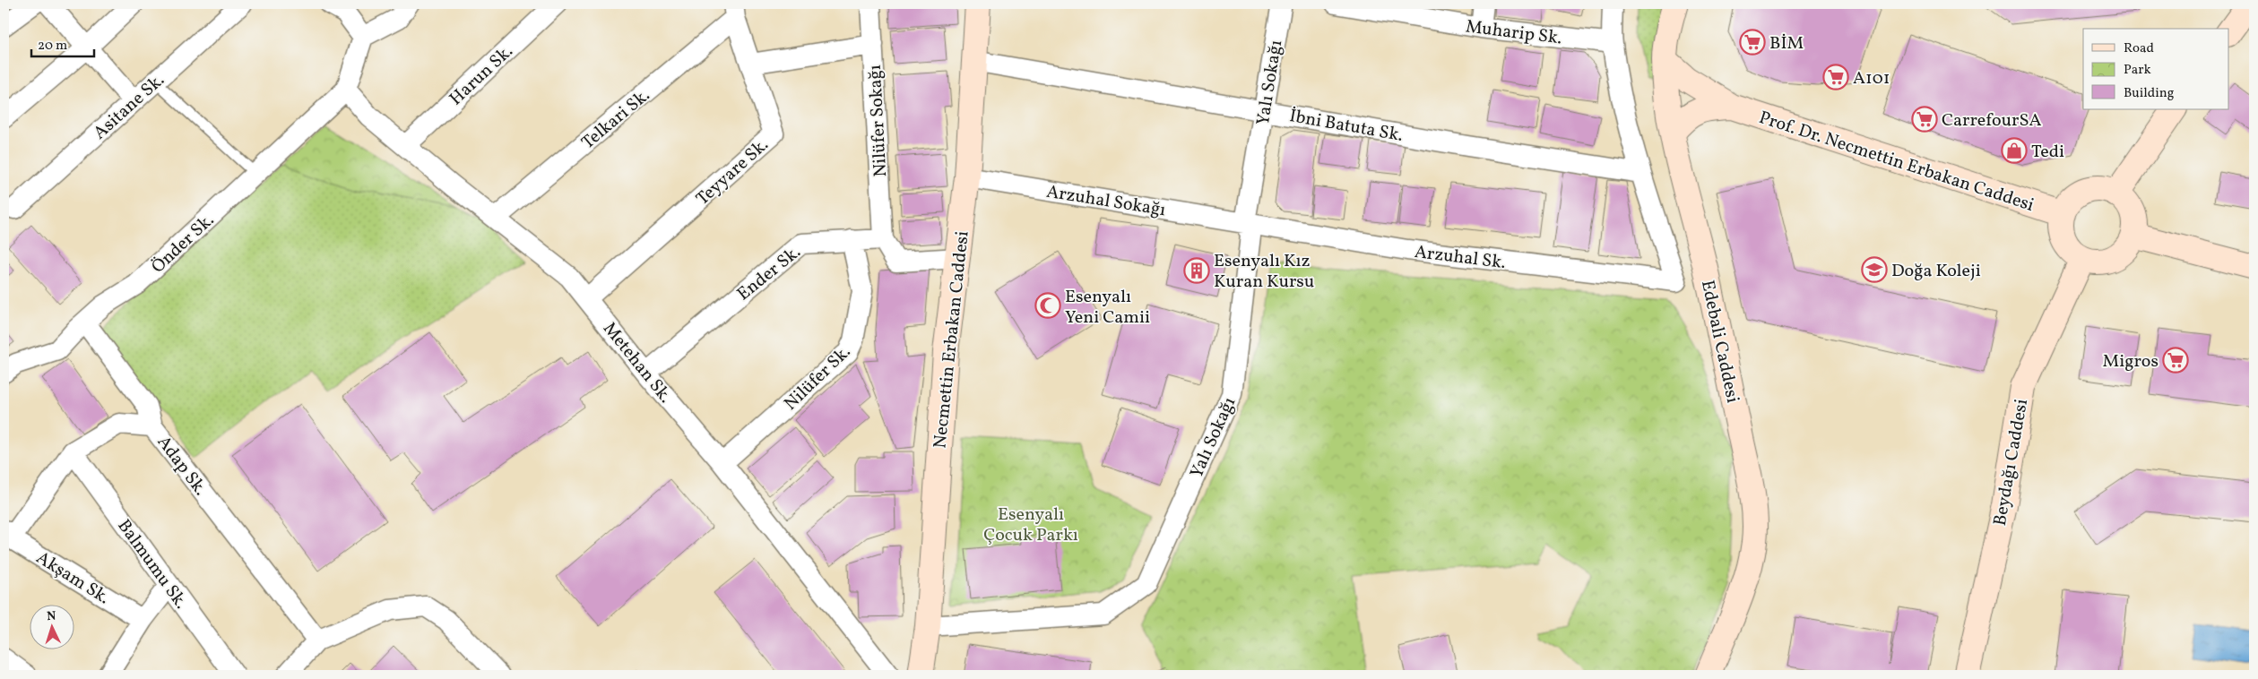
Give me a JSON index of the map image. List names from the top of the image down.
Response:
{
  "streets": {
    "street": [
      "Muharip Sk.",
      "Harun Sk.",
      "Yalı Sokağı",
      "Asitane Sk.",
      "Telkari Sk.",
      "Nilüfer Sokağı",
      "İbni Batuta Sk.",
      "Prof. Dr. Necmettin Erbakan Caddesi",
      "Teyyare Sk.",
      "Arzuhal Sokağı",
      "Önder Sk.",
      "Arzuhal Sk.",
      "Ender Sk.",
      "Necmettin Erbakan Caddesi",
      "Edebali Caddesi",
      "Metehan Sk.",
      "Nilüfer Sk.",
      "Beydağı Caddesi",
      "Adap Sk.",
      "Balmumu Sk.",
      "Akşam Sk."
    ]
  },
  "crossings": [
    ["Muharip Sk.", "Edebali Caddesi"],
    ["Harun Sk.", "Metehan Sk."],
    ["Yalı Sokağı", "İbni Batuta Sk."],
    ["Yalı Sokağı", "Arzuhal Sokağı"],
    ["Yalı Sokağı", "Arzuhal Sk."],
    ["Yalı Sokağı", "Necmettin Erbakan Caddesi"],
    ["Telkari Sk.", "Teyyare Sk."],
    ["Telkari Sk.", "Metehan Sk."],
    ["Nilüfer Sokağı", "Ender Sk."],
    ["İbni Batuta Sk.", "Necmettin Erbakan Caddesi"],
    ["İbni Batuta Sk.", "Edebali Caddesi"],
    ["Prof. Dr. Necmettin Erbakan Caddesi", "Beydağı Caddesi"],
    ["Teyyare Sk.", "Metehan Sk."],
    ["Arzuhal Sokağı", "Arzuhal Sk."],
    ["Arzuhal Sokağı", "Necmettin Erbakan Caddesi"],
    ["Önder Sk.", "Metehan Sk."],
    ["Arzuhal Sk.", "Edebali Caddesi"],
    ["Ender Sk.", "Metehan Sk."],
    ["Ender Sk.", "Nilüfer Sk."],
    ["Metehan Sk.", "Nilüfer Sk."],
    ["Adap Sk.", "Balmumu Sk."],
    ["Adap Sk.", "Akşam Sk."]
  ],
  "parks": ["Esenyalı Çocuk Parkı"],
  "places": {
    "supermarket": [
      "BİM",
      "A101",
      "CarrefourSA",
      "Migros"
    ],
    "shop": ["Tedi"],
    "school or university": ["Doğa Koleji"],
    "building": ["Esenyalı Kız Kuran Kursu"],
    "mosque": ["Esenyalı Yeni Camii"]
  },
  "legend": ["Road", "Park", "Building"],
  "scale_bar": "20 m",
  "north": "top"
}
